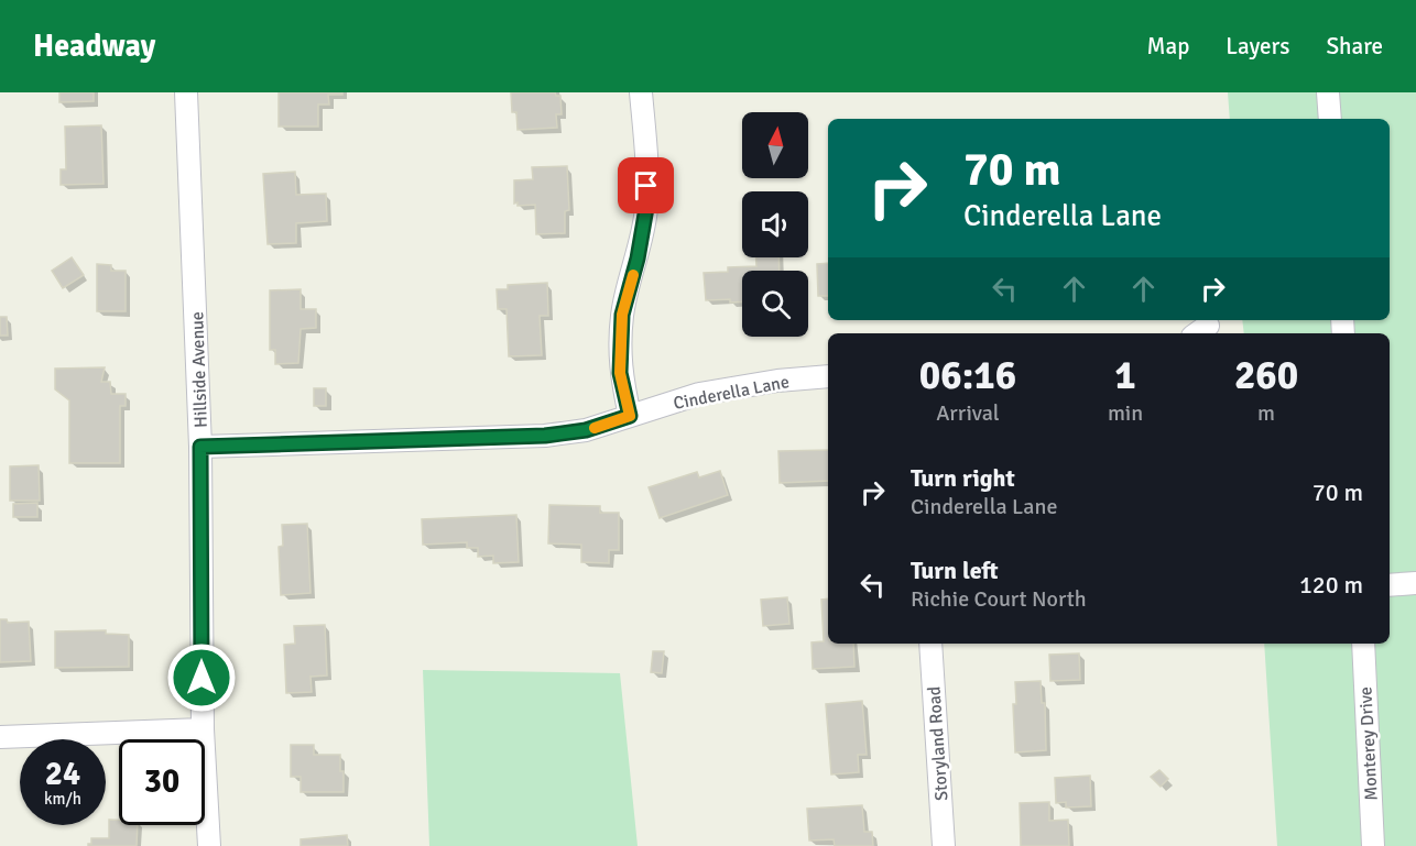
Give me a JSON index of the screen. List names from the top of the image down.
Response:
{
  "streets": {
    "street": [
      "Hillside Avenue",
      "Cinderella Lane",
      "Storyland Road",
      "Monterey Drive"
    ]
  },
  "crossings": [
    ["Hillside Avenue", "Cinderella Lane"]
  ],
  "north": "top",
  "page": {
    "header": "Headway",
    "nav": ["Map", "Layers", "Share"],
    "turn": ["70 m", "Cinderella Lane"],
    "eta": [
      "06:16",
      "Arrival",
      "1",
      "min",
      "260",
      "m"
    ],
    "list": [
      {
        "name": "Turn right",
        "note": "Cinderella Lane",
        "value": "70 m"
      },
      {
        "name": "Turn left",
        "note": "Richie Court North",
        "value": "120 m"
      }
    ],
    "speed": "24 km/h",
    "limit": "30"
  }
}
